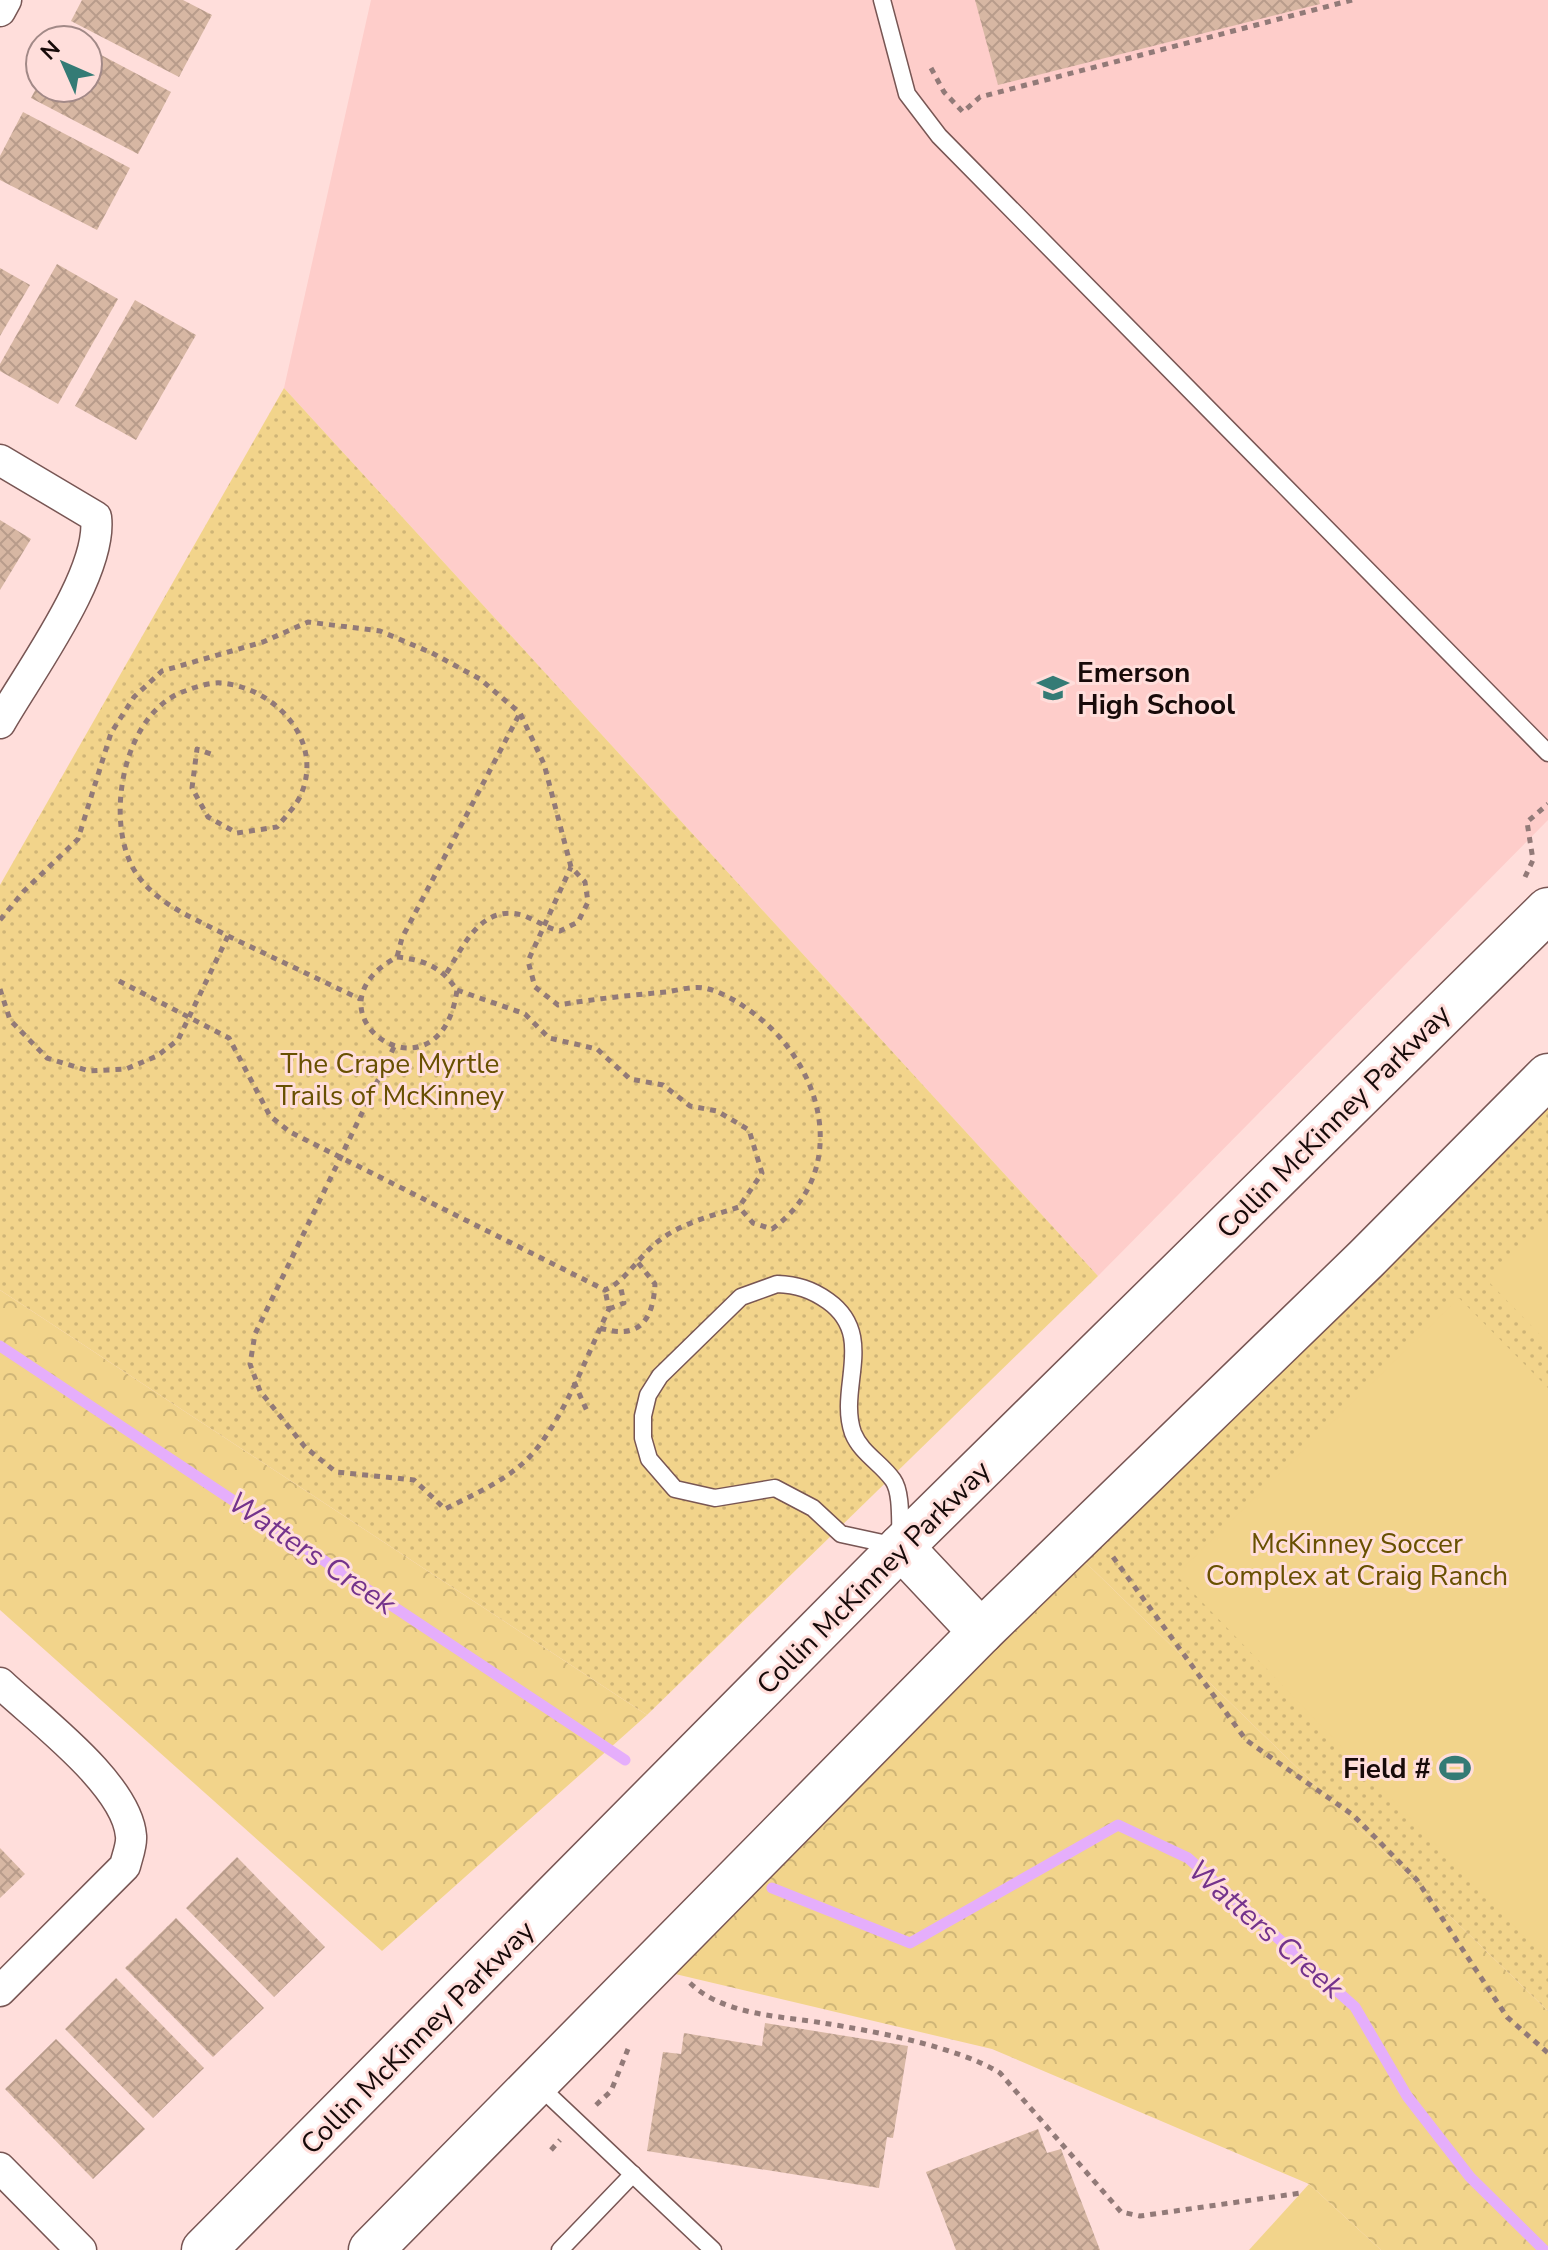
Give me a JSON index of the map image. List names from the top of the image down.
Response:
{
  "streets": {
    "street": ["Collin McKinney Parkway"]
  },
  "water": ["Watters Creek"],
  "parks": ["The Crape Myrtle Trails of McKinney", "McKinney Soccer Complex at Craig Ranch"],
  "places": {
    "school or university": ["Emerson High School"],
    "sports": ["Field #"]
  },
  "north": "top left"
}
